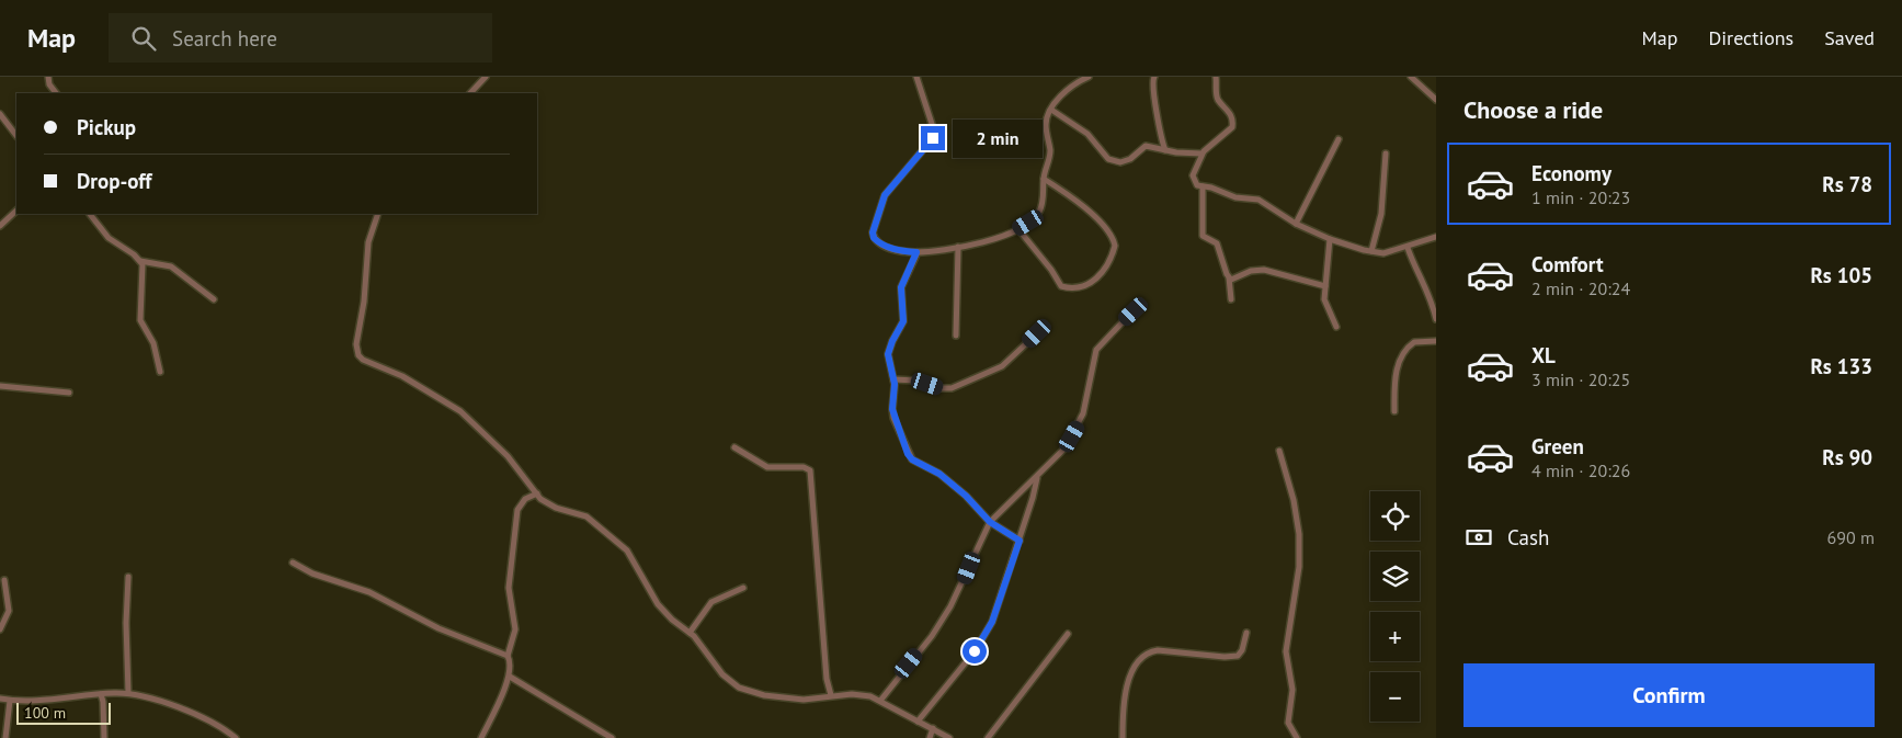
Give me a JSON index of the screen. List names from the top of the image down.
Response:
{
  "scale_bar": "100 m",
  "page": {
    "header": "Map",
    "search": "Search here",
    "nav": ["Map", "Directions", "Saved"],
    "heading": "Choose a ride",
    "banner": ["Pickup", "Drop-off"],
    "bubble": "2 min",
    "list": [
      {
        "name": "Economy",
        "note": "1 min · 20:23",
        "value": "Rs 78"
      },
      {
        "name": "Comfort",
        "note": "2 min · 20:24",
        "value": "Rs 105"
      },
      {
        "name": "XL",
        "note": "3 min · 20:25",
        "value": "Rs 133"
      },
      {
        "name": "Green",
        "note": "4 min · 20:26",
        "value": "Rs 90"
      }
    ],
    "map_buttons": ["+", "−"],
    "pay": ["Cash", "690 m"],
    "buttons": "Confirm",
    "scale": "100 m"
  }
}
